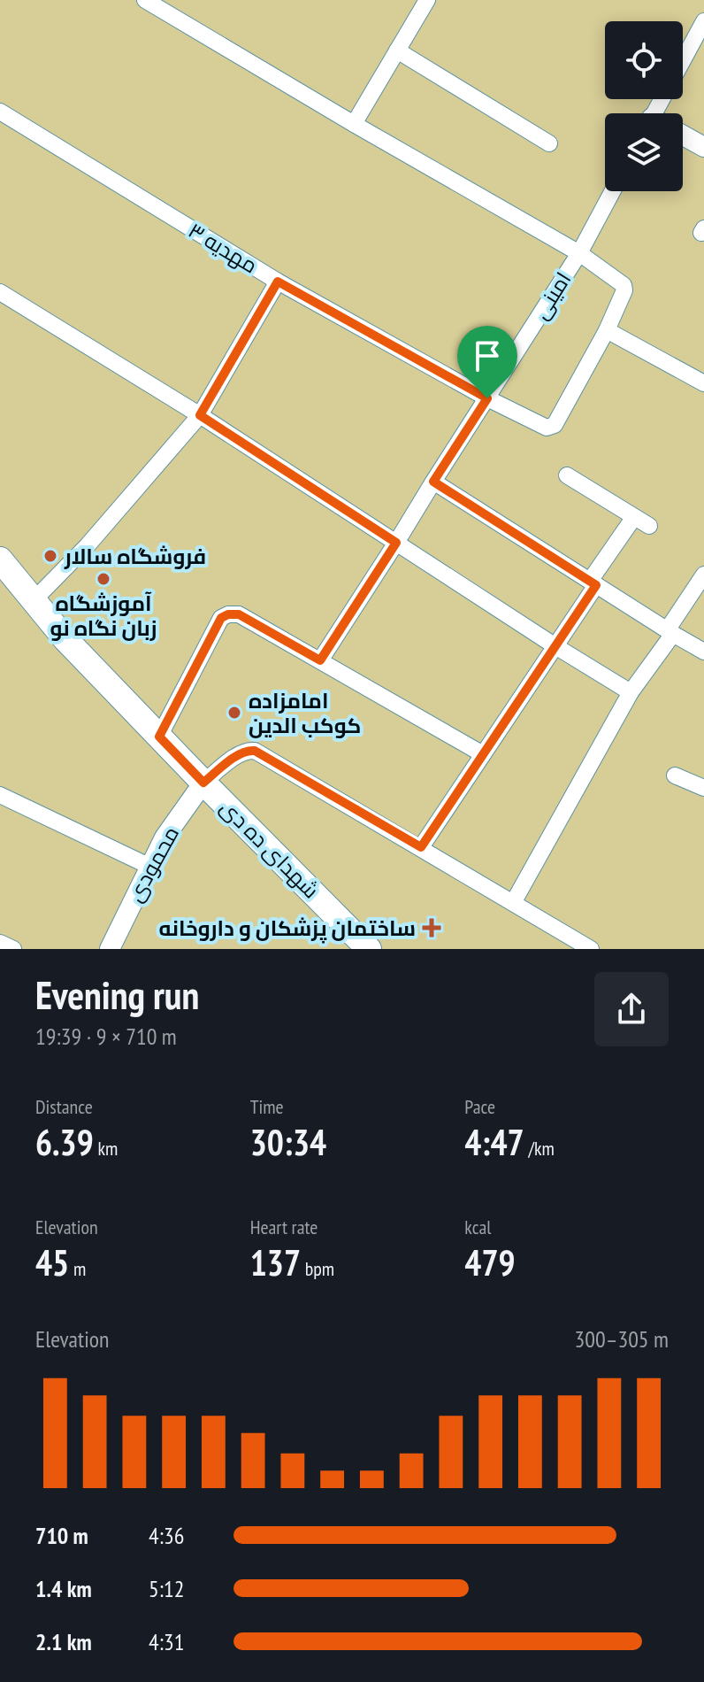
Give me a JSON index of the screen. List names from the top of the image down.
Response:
{
  "streets": {
    "main road": ["شهدای ده دی"],
    "street": ["مهدیه ۳", "امینی", "محمودی"]
  },
  "crossings": [
    ["مهدیه ۳", "امینی"],
    ["شهدای ده دی", "محمودی"]
  ],
  "places": {
    "other": ["فروشگاه سالار", "آموزشگاه زبان نگاه نو", "امامزاده کوکب الدین"],
    "health": ["ساختمان پزشکان و داروخانه"]
  },
  "page": {
    "heading": ["Evening run", "19:39 · 9 × 710 m"],
    "stats": [
      ["Distance", "6.39 km"],
      ["Time", "30:34"],
      ["Pace", "4:47 /km"],
      ["Elevation", "45 m"],
      ["Heart rate", "137 bpm"],
      ["kcal", "479"]
    ],
    "chart": ["Elevation", "300–305 m"],
    "list": [
      {
        "name": "710 m",
        "note": "4:36"
      },
      {
        "name": "1.4 km",
        "note": "5:12"
      },
      {
        "name": "2.1 km",
        "note": "4:31"
      }
    ]
  }
}
